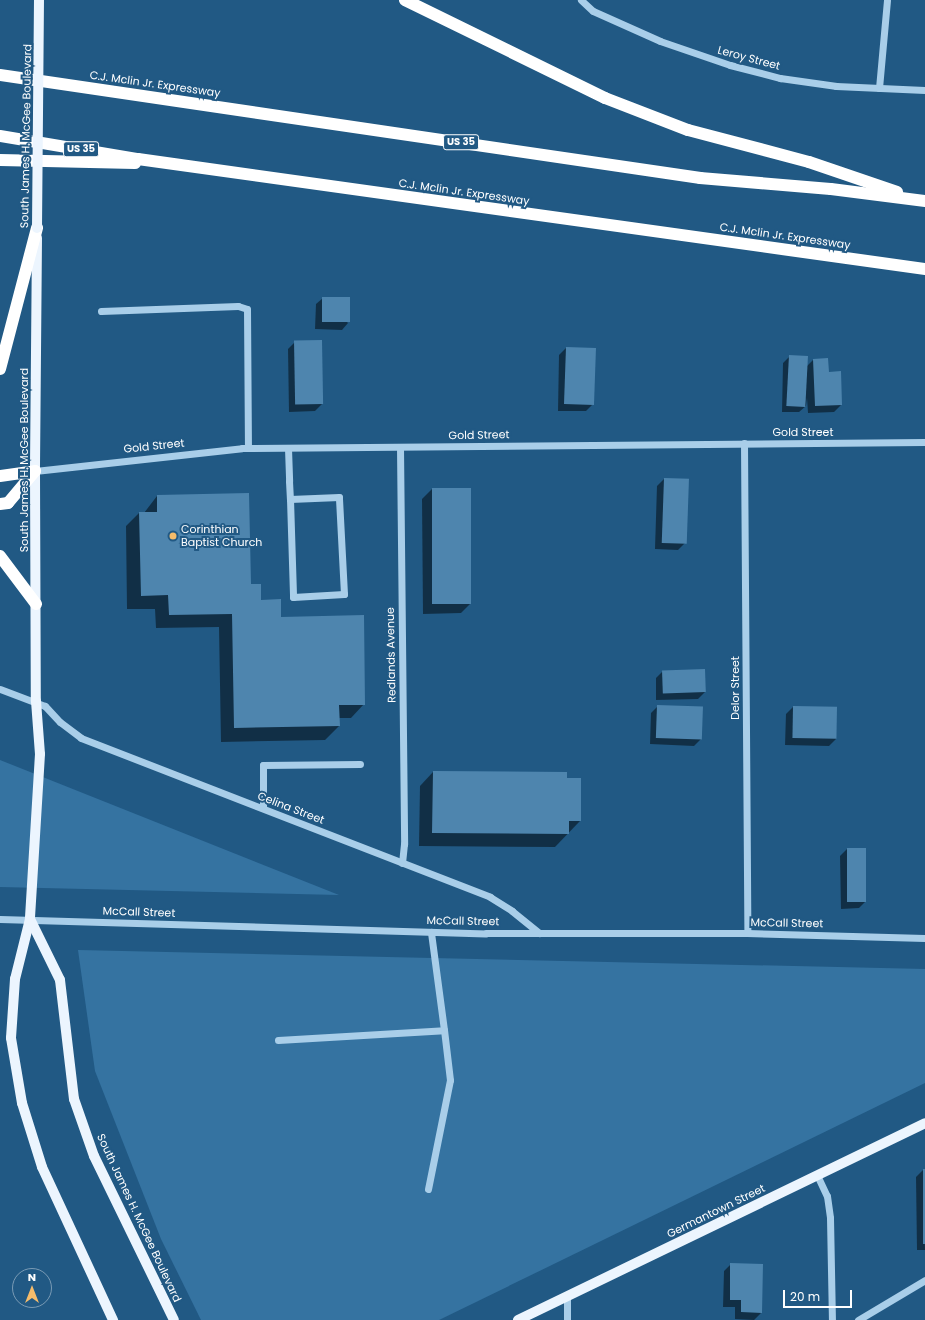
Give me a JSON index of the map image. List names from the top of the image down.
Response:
{
  "streets": {
    "highway": ["C.J. Mclin Jr. Expressway", "US 35"],
    "main road": ["South James H. McGee Boulevard", "Germantown Street"],
    "street": [
      "Leroy Street",
      "Gold Street",
      "Redlands Avenue",
      "Delor Street",
      "Celina Street",
      "McCall Street"
    ]
  },
  "crossings": [
    ["South James H. McGee Boulevard", "Gold Street"],
    ["South James H. McGee Boulevard", "Celina Street"],
    ["South James H. McGee Boulevard", "McCall Street"],
    ["Gold Street", "Redlands Avenue"],
    ["Gold Street", "Delor Street"],
    ["Redlands Avenue", "Celina Street"],
    ["Delor Street", "McCall Street"],
    ["Celina Street", "McCall Street"]
  ],
  "places": ["Corinthian Baptist Church"],
  "scale_bar": "20 m",
  "north": "top"
}
